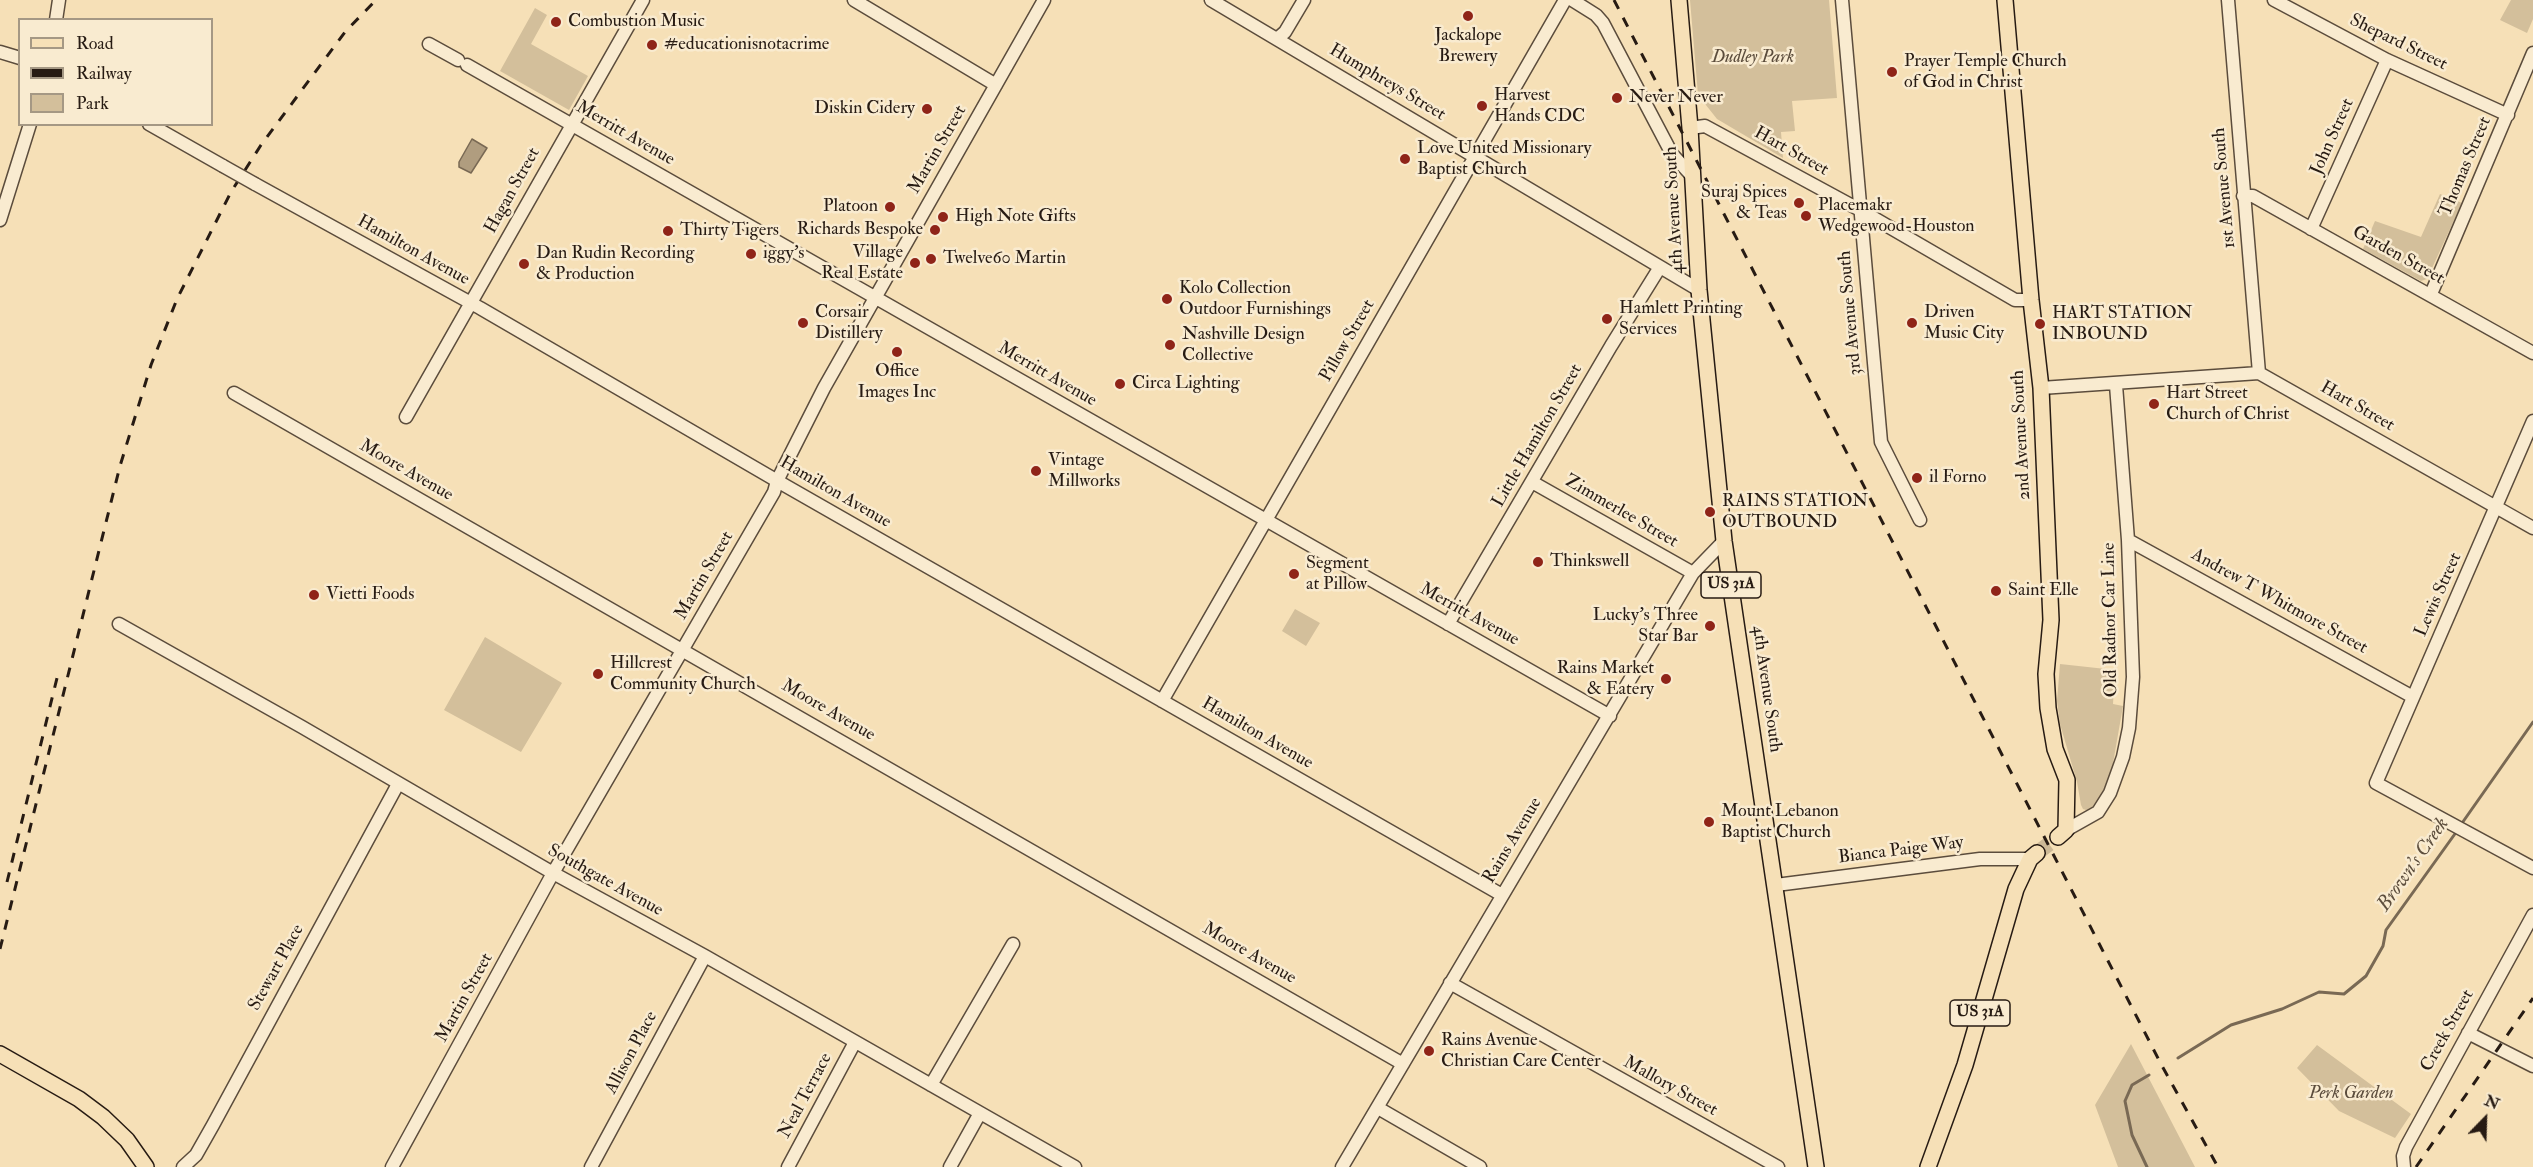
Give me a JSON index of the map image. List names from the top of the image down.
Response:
{
  "streets": {
    "main road": ["4th Avenue South", "2nd Avenue South", "US 31A"],
    "street": [
      "Shepard Street",
      "Humphreys Street",
      "Merritt Avenue",
      "John Street",
      "Martin Street",
      "Hart Street",
      "Thomas Street",
      "1st Avenue South",
      "Hagan Street",
      "Hamilton Avenue",
      "Garden Street",
      "3rd Avenue South",
      "Pillow Street",
      "Little Hamilton Street",
      "Moore Avenue",
      "Zimmerlee Street",
      "Lewis Street",
      "Andrew T Whitmore Street",
      "Old Radnor Car Line",
      "Rains Avenue",
      "Bianca Paige Way",
      "Southgate Avenue",
      "Stewart Place",
      "Creek Street",
      "Allison Place",
      "Mallory Street",
      "Neal Terrace"
    ]
  },
  "crossings": [
    ["Shepard Street", "John Street"],
    ["Shepard Street", "Thomas Street"],
    ["Humphreys Street", "4th Avenue South"],
    ["Humphreys Street", "Pillow Street"],
    ["Humphreys Street", "Little Hamilton Street"],
    ["Merritt Avenue", "Martin Street"],
    ["Merritt Avenue", "Hagan Street"],
    ["Merritt Avenue", "Pillow Street"],
    ["Merritt Avenue", "Little Hamilton Street"],
    ["Merritt Avenue", "Rains Avenue"],
    ["John Street", "Garden Street"],
    ["Martin Street", "Hamilton Avenue"],
    ["Martin Street", "Moore Avenue"],
    ["Martin Street", "Southgate Avenue"],
    ["Hart Street", "1st Avenue South"],
    ["Hart Street", "4th Avenue South"],
    ["Hart Street", "3rd Avenue South"],
    ["Hart Street", "2nd Avenue South"],
    ["Hart Street", "Lewis Street"],
    ["Thomas Street", "Garden Street"],
    ["1st Avenue South", "Garden Street"],
    ["Hagan Street", "Hamilton Avenue"],
    ["4th Avenue South", "Rains Avenue"],
    ["4th Avenue South", "Bianca Paige Way"],
    ["Hamilton Avenue", "Pillow Street"],
    ["Hamilton Avenue", "Rains Avenue"],
    ["2nd Avenue South", "Old Radnor Car Line"],
    ["Little Hamilton Street", "Zimmerlee Street"],
    ["Moore Avenue", "Rains Avenue"],
    ["Zimmerlee Street", "Rains Avenue"],
    ["US 31A", "Bianca Paige Way"],
    ["Lewis Street", "Andrew T Whitmore Street"],
    ["Andrew T Whitmore Street", "Old Radnor Car Line"],
    ["Rains Avenue", "Mallory Street"],
    ["Southgate Avenue", "Stewart Place"],
    ["Southgate Avenue", "Allison Place"],
    ["Southgate Avenue", "Neal Terrace"]
  ],
  "water": ["Brown's Creek"],
  "parks": ["Dudley Park", "Perk Garden"],
  "places": [
    "Jackalope Brewery",
    "Combustion Music",
    "#educationisnotacrime",
    "Prayer Temple Church of God in Christ",
    "Never Never",
    "Harvest Hands CDC",
    "Diskin Cidery",
    "Love United Missionary Baptist Church",
    "Suraj Spices & Teas",
    "Platoon",
    "Placemakr Wedgewood-Houston",
    "High Note Gifts",
    "Richards Bespoke",
    "Thirty Tigers",
    "iggy's",
    "Twelve60 Martin",
    "Village Real Estate",
    "Dan Rudin Recording & Production",
    "Kolo Collection Outdoor Furnishings",
    "Hamlett Printing Services",
    "Corsair Distillery",
    "Driven Music City",
    "HART STATION INBOUND",
    "Nashville Design Collective",
    "Office Images Inc",
    "Circa Lighting",
    "Hart Street Church of Christ",
    "Vintage Millworks",
    "il Forno",
    "RAINS STATION OUTBOUND",
    "Thinkswell",
    "Segment at Pillow",
    "Saint Elle",
    "Vietti Foods",
    "Lucky's Three Star Bar",
    "Hillcrest Community Church",
    "Rains Market & Eatery",
    "Mount Lebanon Baptist Church",
    "Rains Avenue Christian Care Center"
  ],
  "legend": ["Road", "Railway", "Park"],
  "north": "top right"
}
